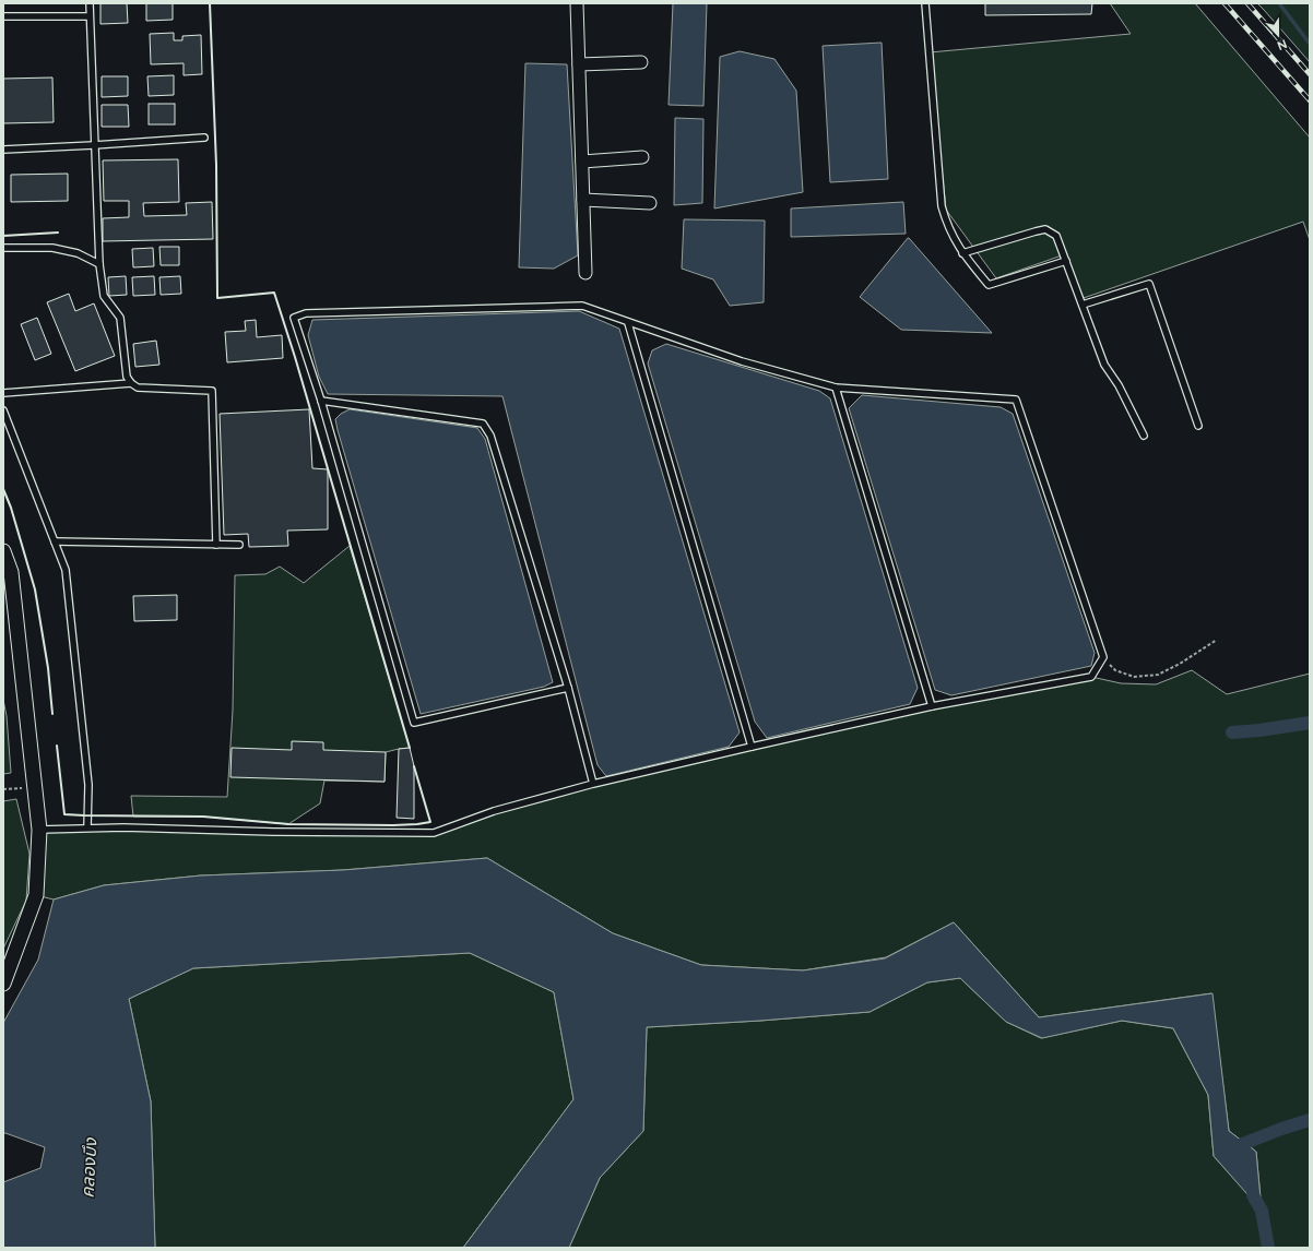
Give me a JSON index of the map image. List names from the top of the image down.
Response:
{
  "water": ["คลองบึง"],
  "north": "bottom"
}
